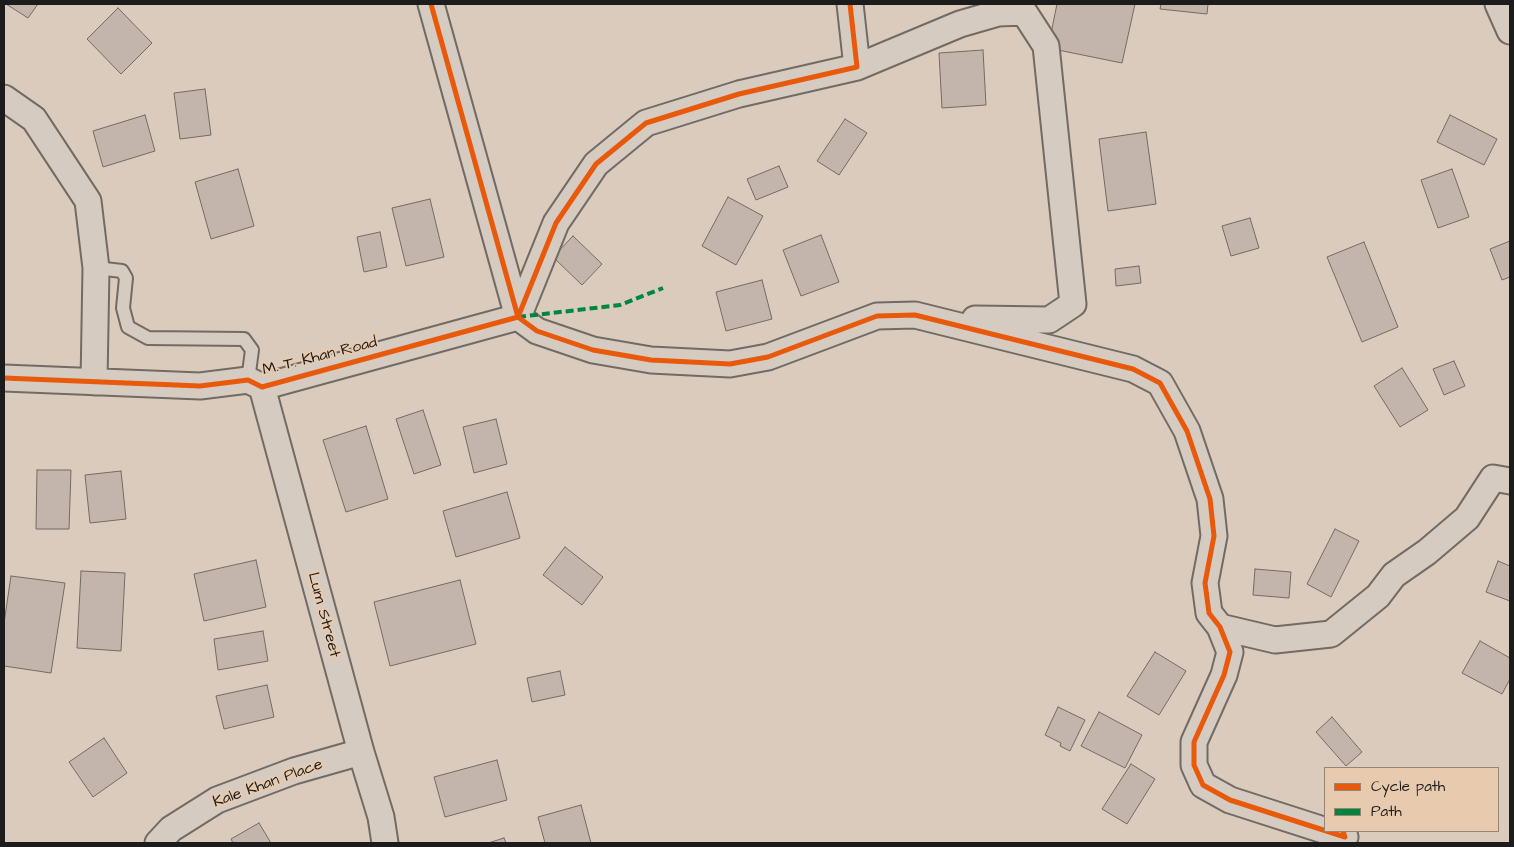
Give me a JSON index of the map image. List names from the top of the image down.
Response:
{
  "streets": {
    "street": ["M. T. Khan Road", "Lum Street", "Kale Khan Place"]
  },
  "crossings": [
    ["M. T. Khan Road", "Lum Street"],
    ["Lum Street", "Kale Khan Place"]
  ],
  "legend": ["Cycle path", "Path"]
}
